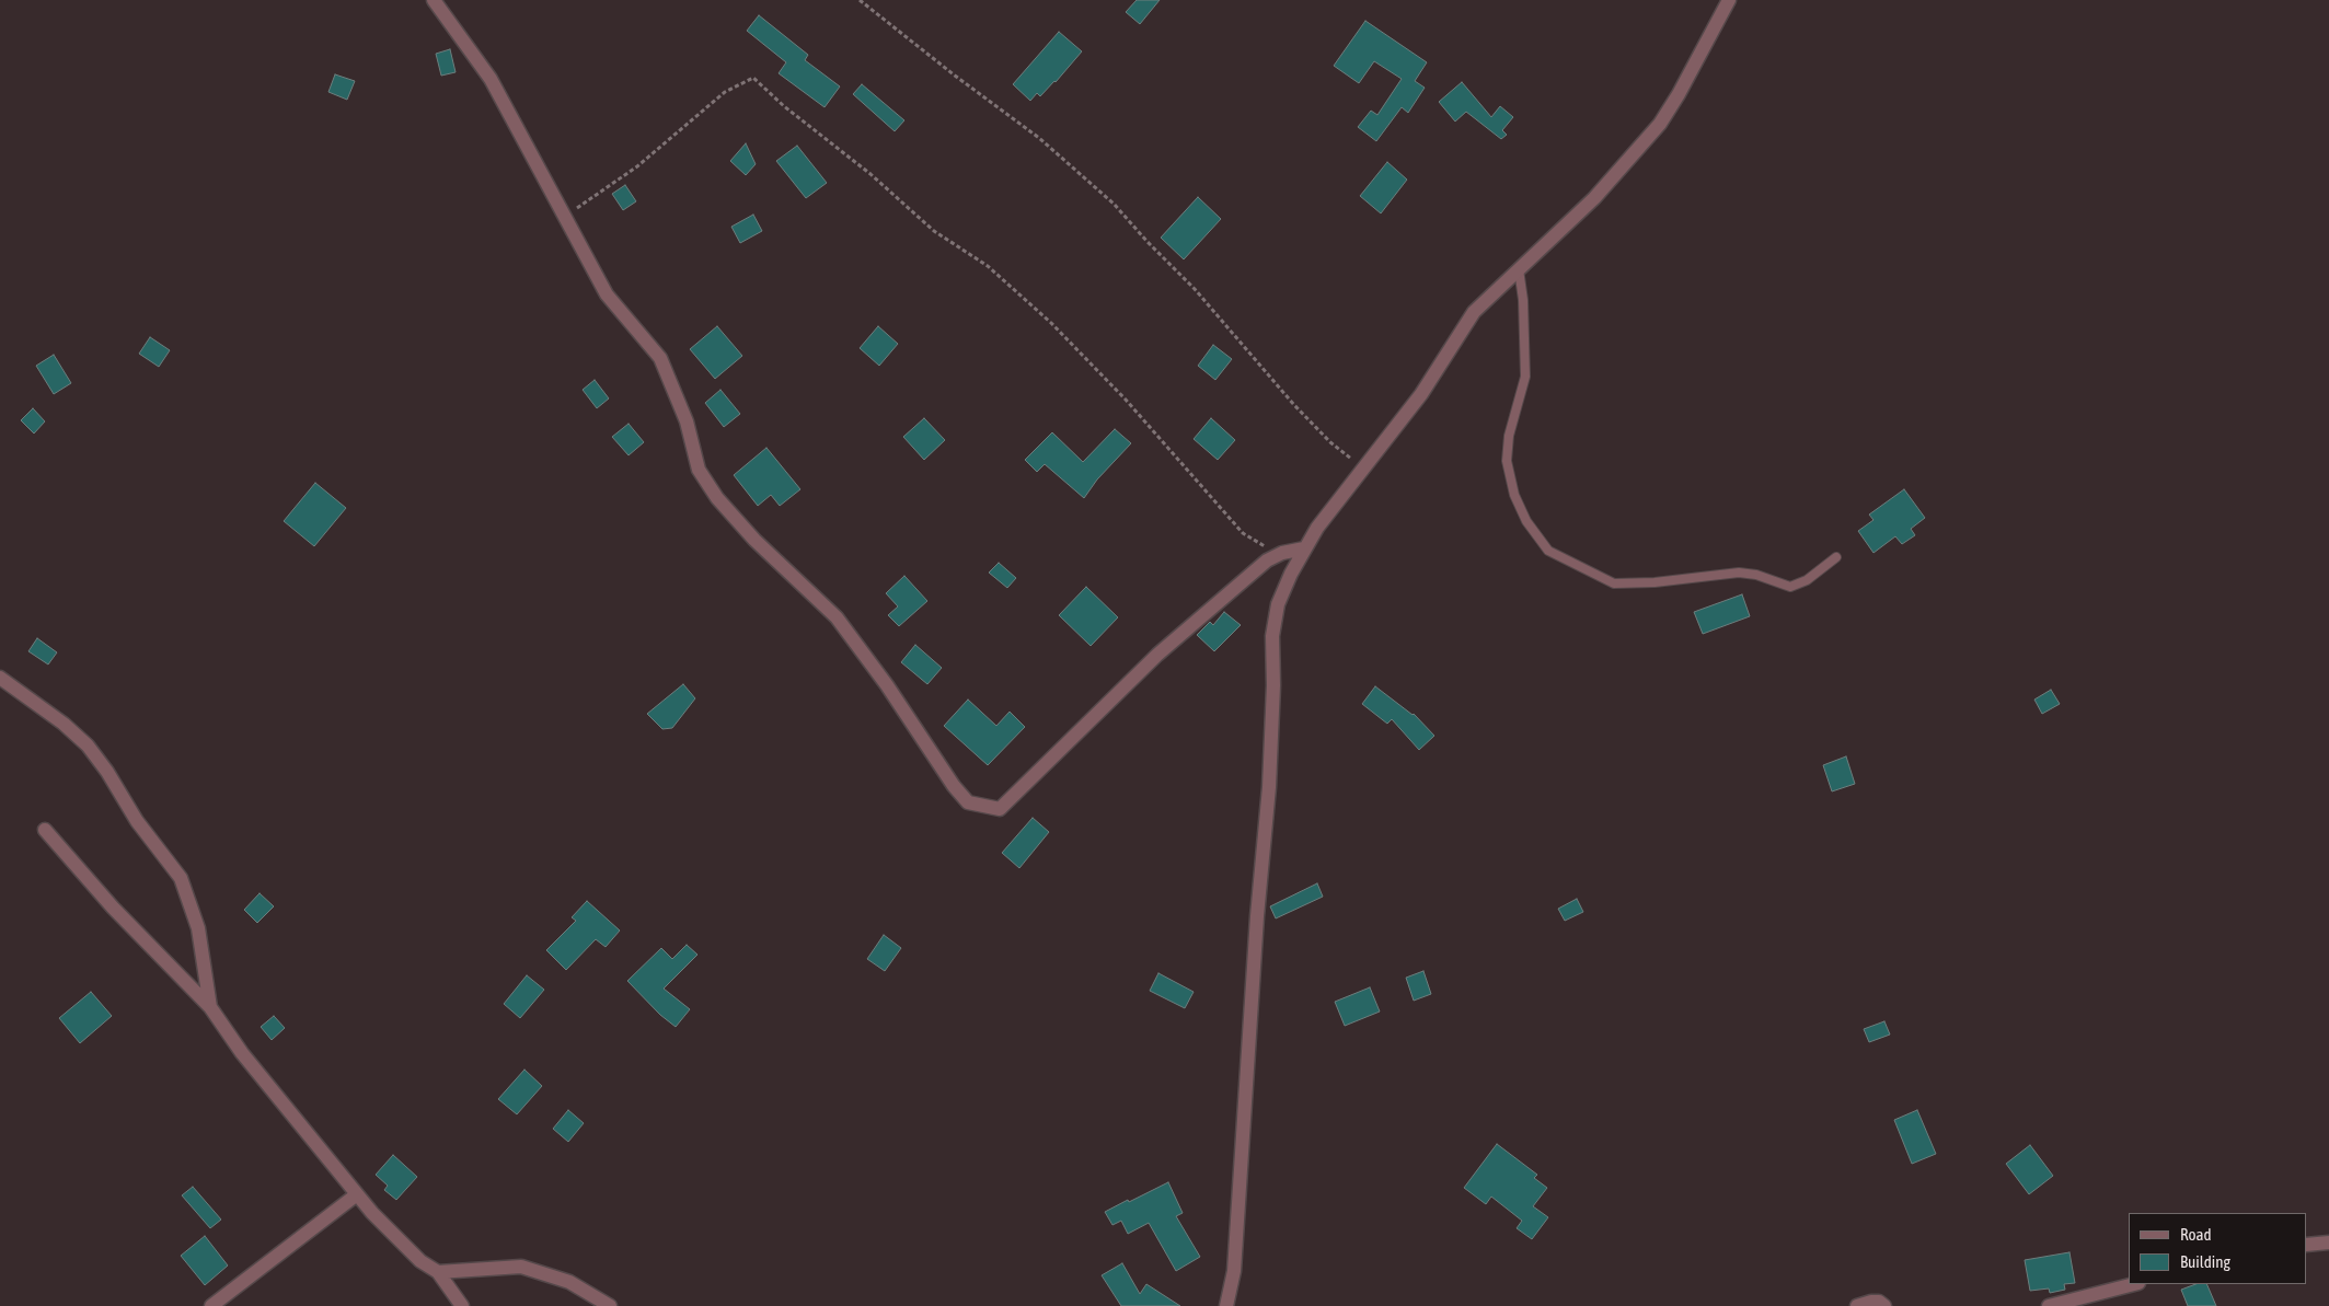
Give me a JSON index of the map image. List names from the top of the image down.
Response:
{
  "legend": ["Road", "Building"]
}
